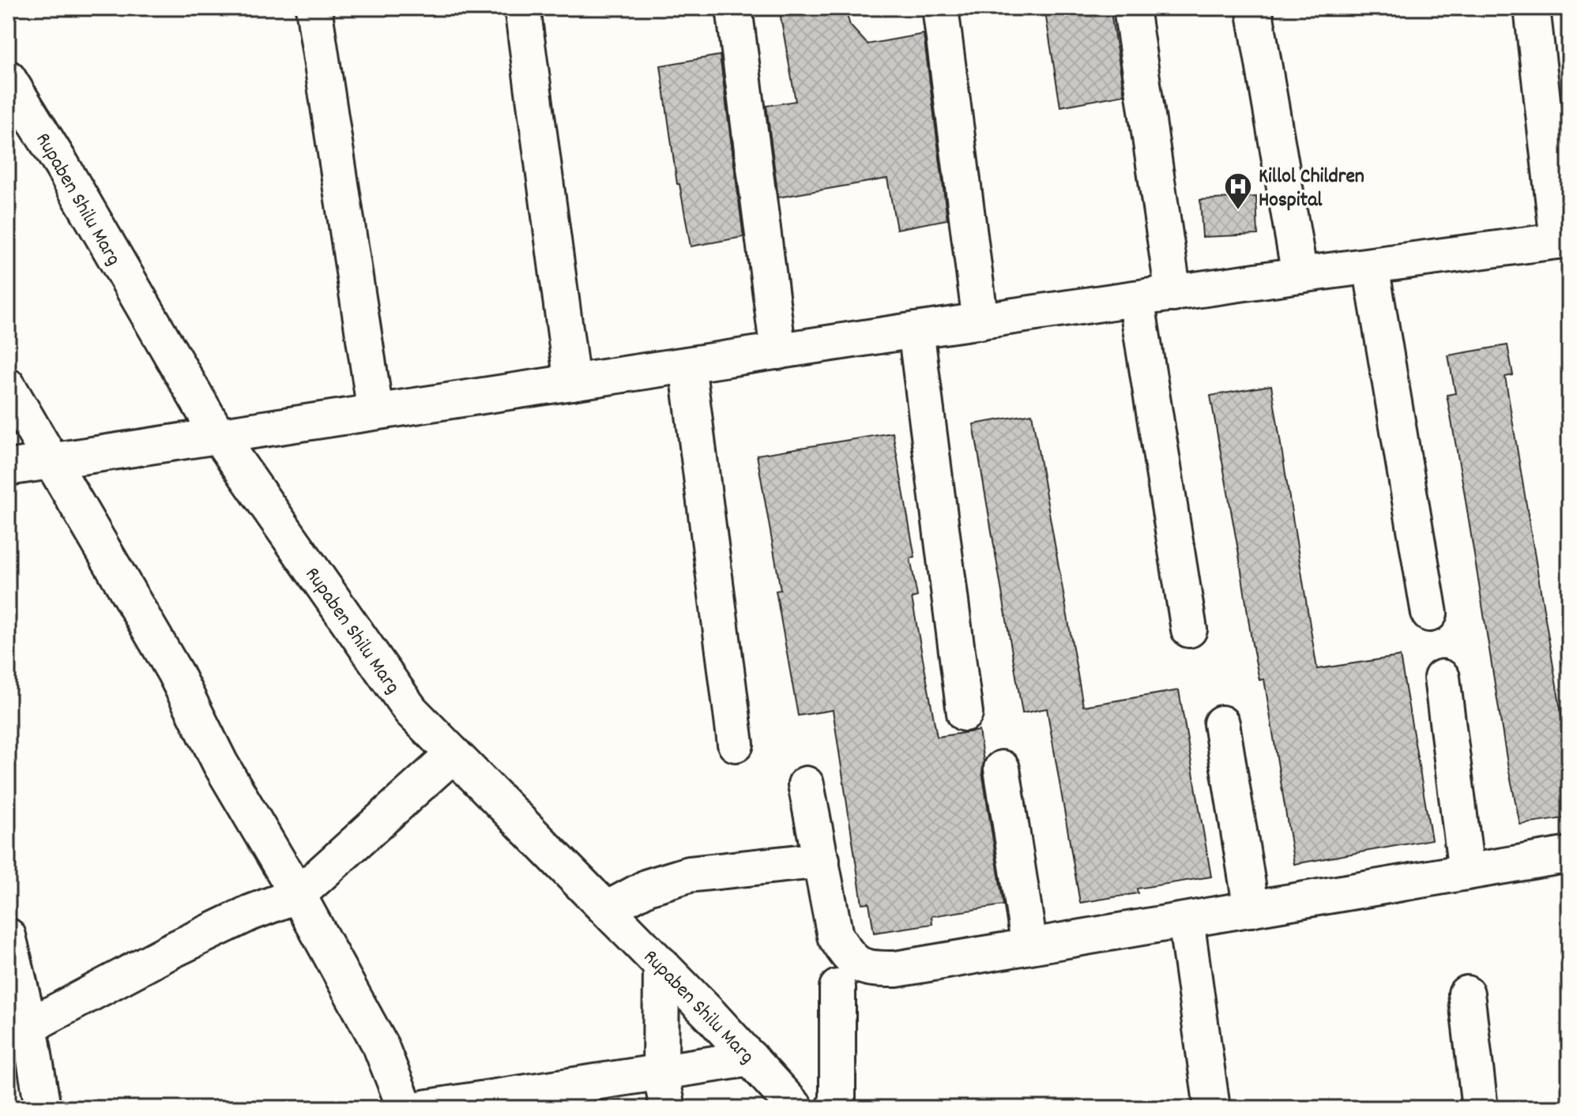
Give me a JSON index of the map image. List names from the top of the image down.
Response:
{
  "streets": {
    "street": ["Rupaben Shilu Marg"]
  },
  "places": {
    "hospital": ["Killol Children Hospital"]
  }
}
